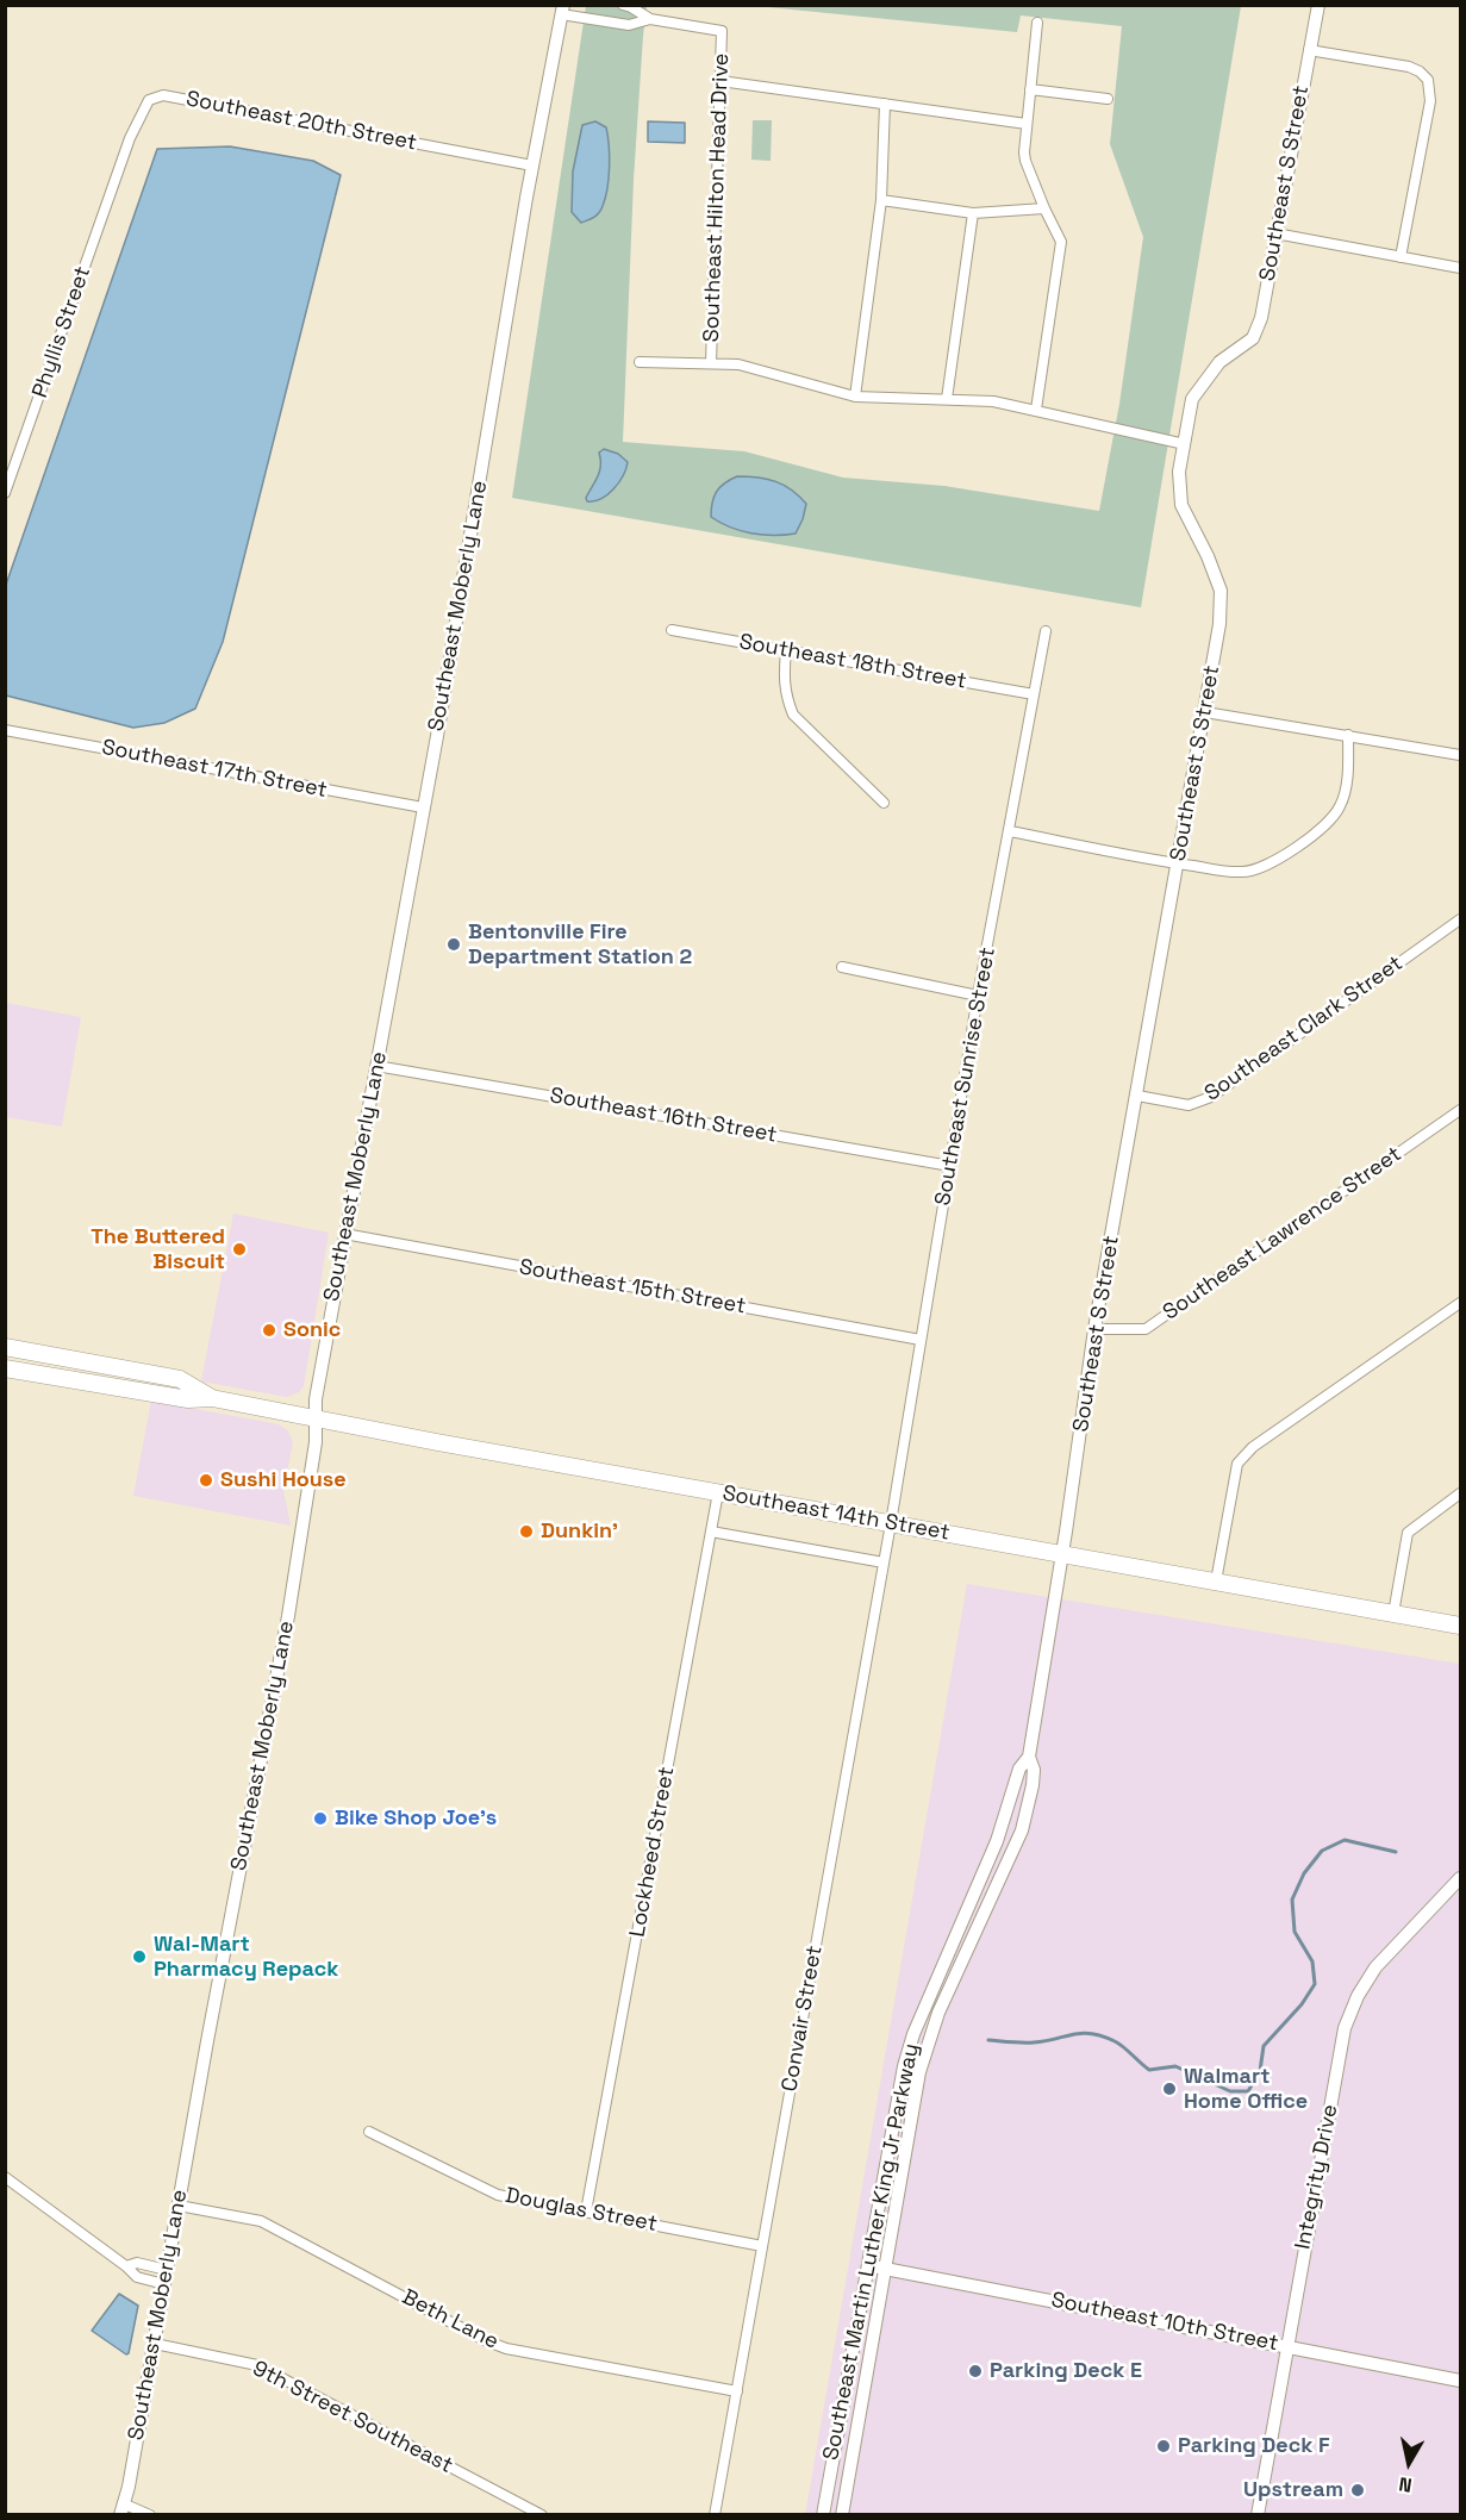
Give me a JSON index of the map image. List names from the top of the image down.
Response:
{
  "streets": {
    "main road": ["Southeast 14th Street"],
    "street": [
      "Southeast 20th Street",
      "Southeast S Street",
      "Southeast Hilton Head Drive",
      "Phyllis Street",
      "Southeast Moberly Lane",
      "Southeast 18th Street",
      "Southeast 17th Street",
      "Southeast Clark Street",
      "Southeast Sunrise Street",
      "Southeast 16th Street",
      "Southeast Lawrence Street",
      "Southeast 15th Street",
      "Lockheed Street",
      "Convair Street",
      "Integrity Drive",
      "Douglas Street",
      "Southeast Martin Luther King Jr Parkway",
      "Beth Lane",
      "Southeast 10th Street",
      "9th Street Southeast"
    ]
  },
  "crossings": [
    ["Southeast 20th Street", "Phyllis Street"],
    ["Southeast 20th Street", "Southeast Moberly Lane"],
    ["Southeast S Street", "Southeast Clark Street"],
    ["Southeast S Street", "Southeast Lawrence Street"],
    ["Southeast S Street", "Southeast 14th Street"],
    ["Southeast S Street", "Southeast Martin Luther King Jr Parkway"],
    ["Southeast Moberly Lane", "Southeast 17th Street"],
    ["Southeast Moberly Lane", "Southeast 16th Street"],
    ["Southeast Moberly Lane", "Southeast 15th Street"],
    ["Southeast Moberly Lane", "Southeast 14th Street"],
    ["Southeast Moberly Lane", "Beth Lane"],
    ["Southeast Moberly Lane", "9th Street Southeast"],
    ["Southeast 18th Street", "Southeast Sunrise Street"],
    ["Southeast Sunrise Street", "Southeast 16th Street"],
    ["Southeast Sunrise Street", "Southeast 15th Street"],
    ["Southeast Sunrise Street", "Southeast 14th Street"],
    ["Southeast Sunrise Street", "Convair Street"],
    ["Southeast 14th Street", "Lockheed Street"],
    ["Southeast 14th Street", "Convair Street"],
    ["Southeast 14th Street", "Southeast Martin Luther King Jr Parkway"],
    ["Lockheed Street", "Douglas Street"],
    ["Convair Street", "Douglas Street"],
    ["Convair Street", "Beth Lane"],
    ["Integrity Drive", "Southeast 10th Street"],
    ["Southeast Martin Luther King Jr Parkway", "Southeast 10th Street"]
  ],
  "places": [
    "Bentonville Fire Department Station 2",
    "The Buttered Biscuit",
    "Sonic",
    "Sushi House",
    "Dunkin'",
    "Bike Shop Joe's",
    "Wal-Mart Pharmacy Repack",
    "Walmart Home Office",
    "Parking Deck E",
    "Parking Deck F",
    "Upstream"
  ],
  "north": "bottom"
}
